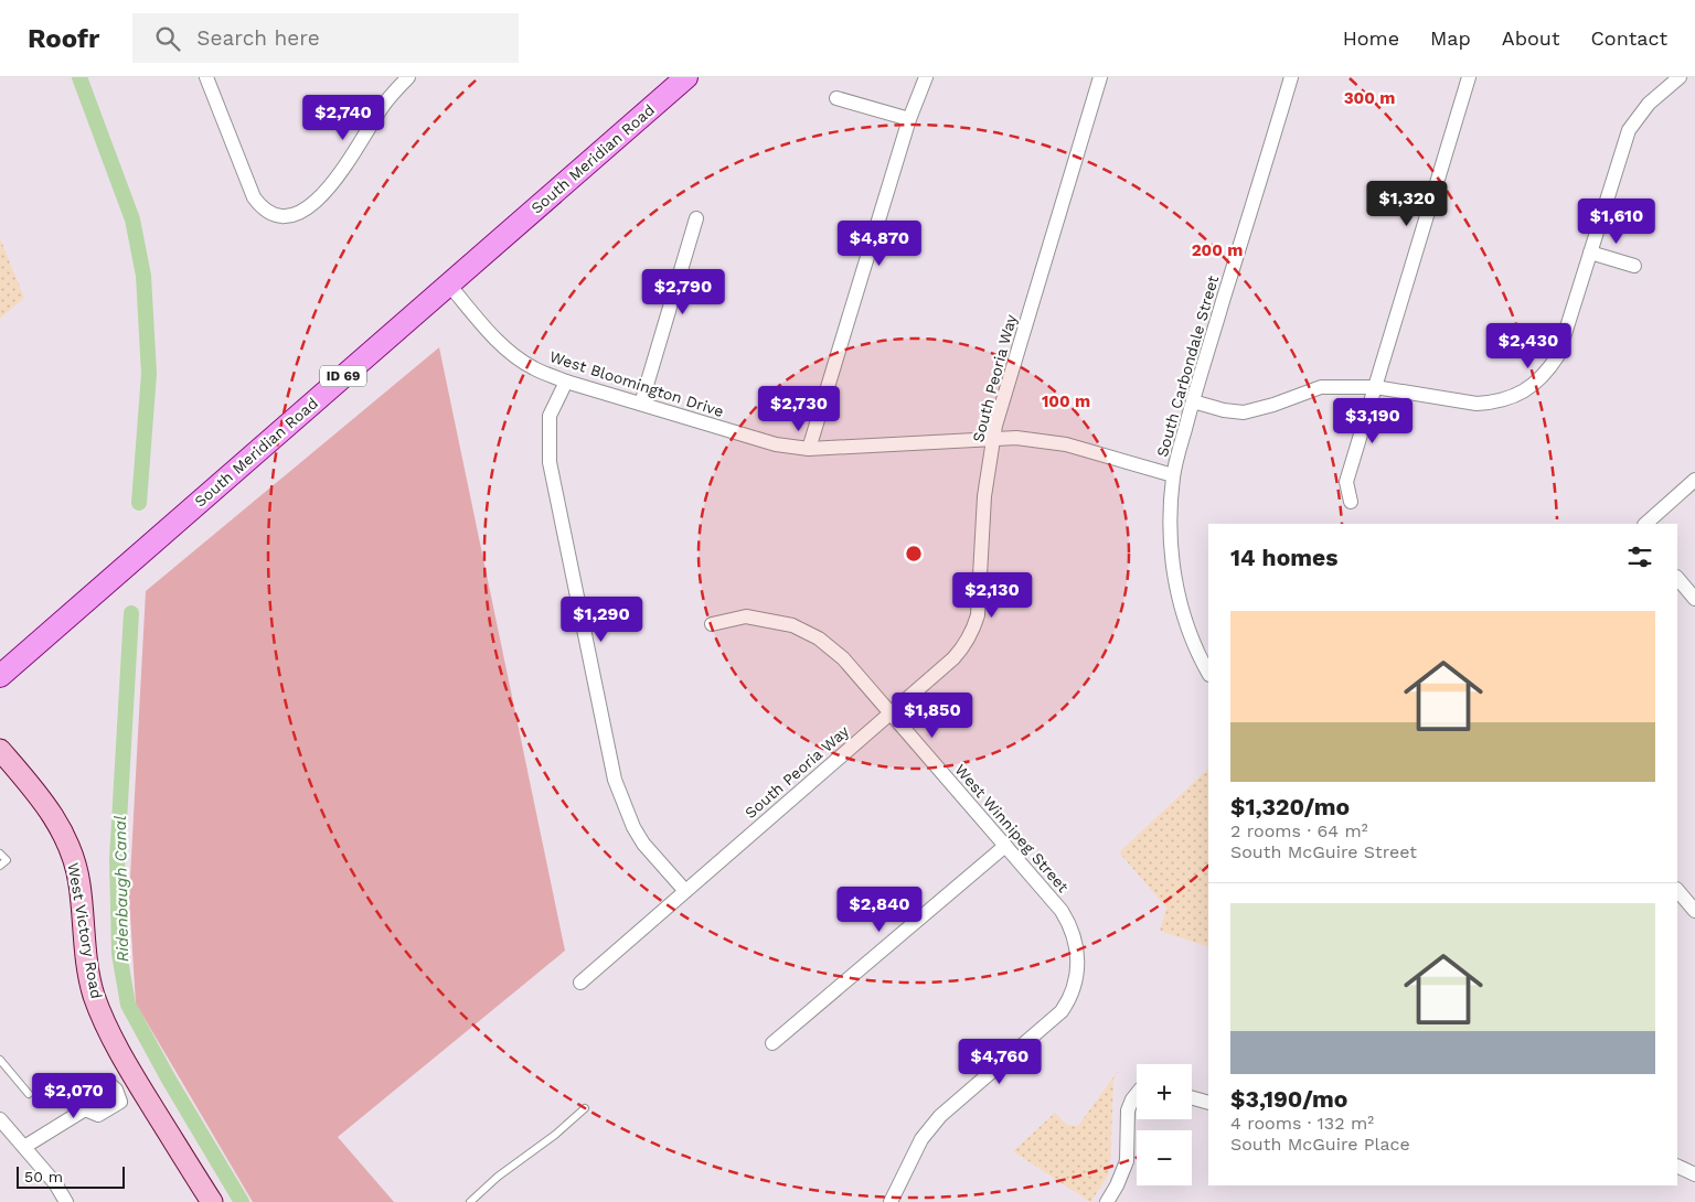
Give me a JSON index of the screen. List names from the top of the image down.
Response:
{
  "streets": {
    "main road": ["South Meridian Road", "ID 69", "West Victory Road"],
    "street": [
      "South Carbondale Street",
      "South Peoria Way",
      "West Bloomington Drive",
      "West Winnipeg Street"
    ]
  },
  "crossings": [
    ["South Meridian Road", "West Bloomington Drive"],
    ["South Carbondale Street", "West Bloomington Drive"],
    ["South Peoria Way", "West Bloomington Drive"],
    ["South Peoria Way", "West Winnipeg Street"]
  ],
  "water": ["Ridenbaugh Canal"],
  "scale_bar": "50 m",
  "page": {
    "header": "Roofr",
    "search": "Search here",
    "nav": [
      "Home",
      "Map",
      "About",
      "Contact"
    ],
    "price": [
      "$2,740",
      "$1,320",
      "$1,610",
      "$4,870",
      "$2,790",
      "$2,430",
      "$2,730",
      "$3,190",
      "$2,130",
      "$1,290",
      "$1,850",
      "$2,840",
      "$4,760",
      "$2,070"
    ],
    "heading": "14 homes",
    "list": [
      {
        "name": "$1,320/mo",
        "note": "2 rooms · 64 m² · South McGuire Street"
      },
      {
        "name": "$3,190/mo",
        "note": "4 rooms · 132 m² · South McGuire Place"
      }
    ],
    "map_buttons": ["+", "−"],
    "scale": "50 m"
  },
  "rings": ["300 m", "200 m", "100 m"]
}
